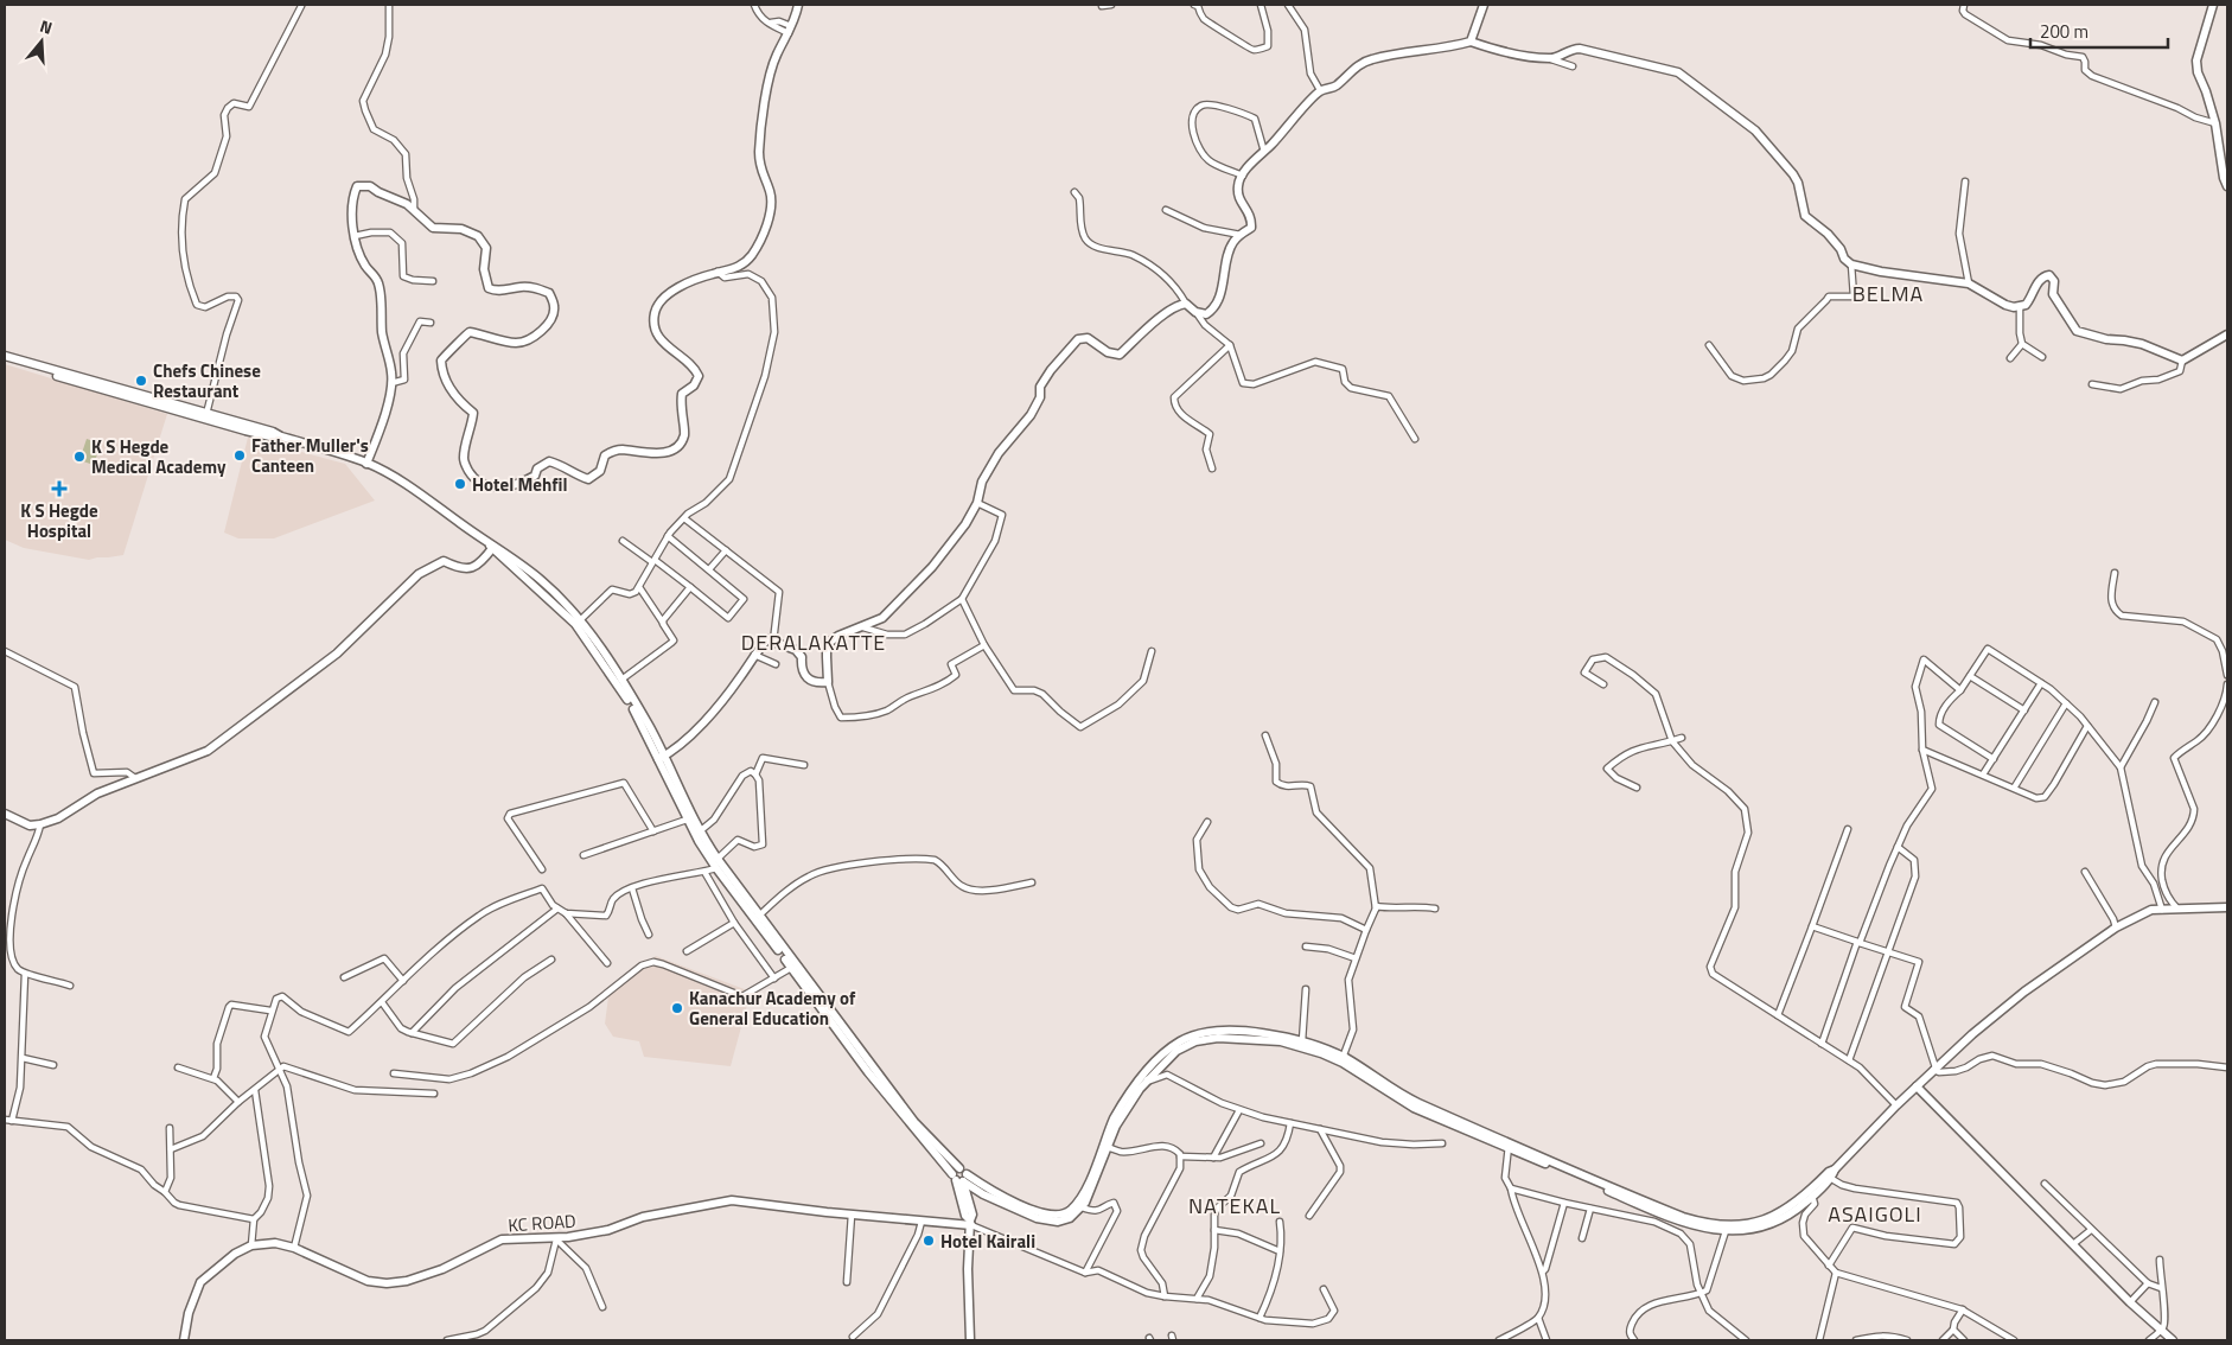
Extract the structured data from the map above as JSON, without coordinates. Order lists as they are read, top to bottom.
{
  "streets": {
    "main road": ["KC ROAD"]
  },
  "districts": [
    "BELMA",
    "DERALAKATTE",
    "NATEKAL",
    "ASAIGOLI"
  ],
  "places": {
    "other": [
      "Chefs Chinese Restaurant",
      "Father Muller's Canteen",
      "K S Hegde Medical Academy",
      "Hotel Mehfil",
      "Kanachur Academy of General Education",
      "Hotel Kairali"
    ],
    "health": ["K S Hegde Hospital"]
  },
  "scale_bar": "200 m",
  "north": "top"
}
